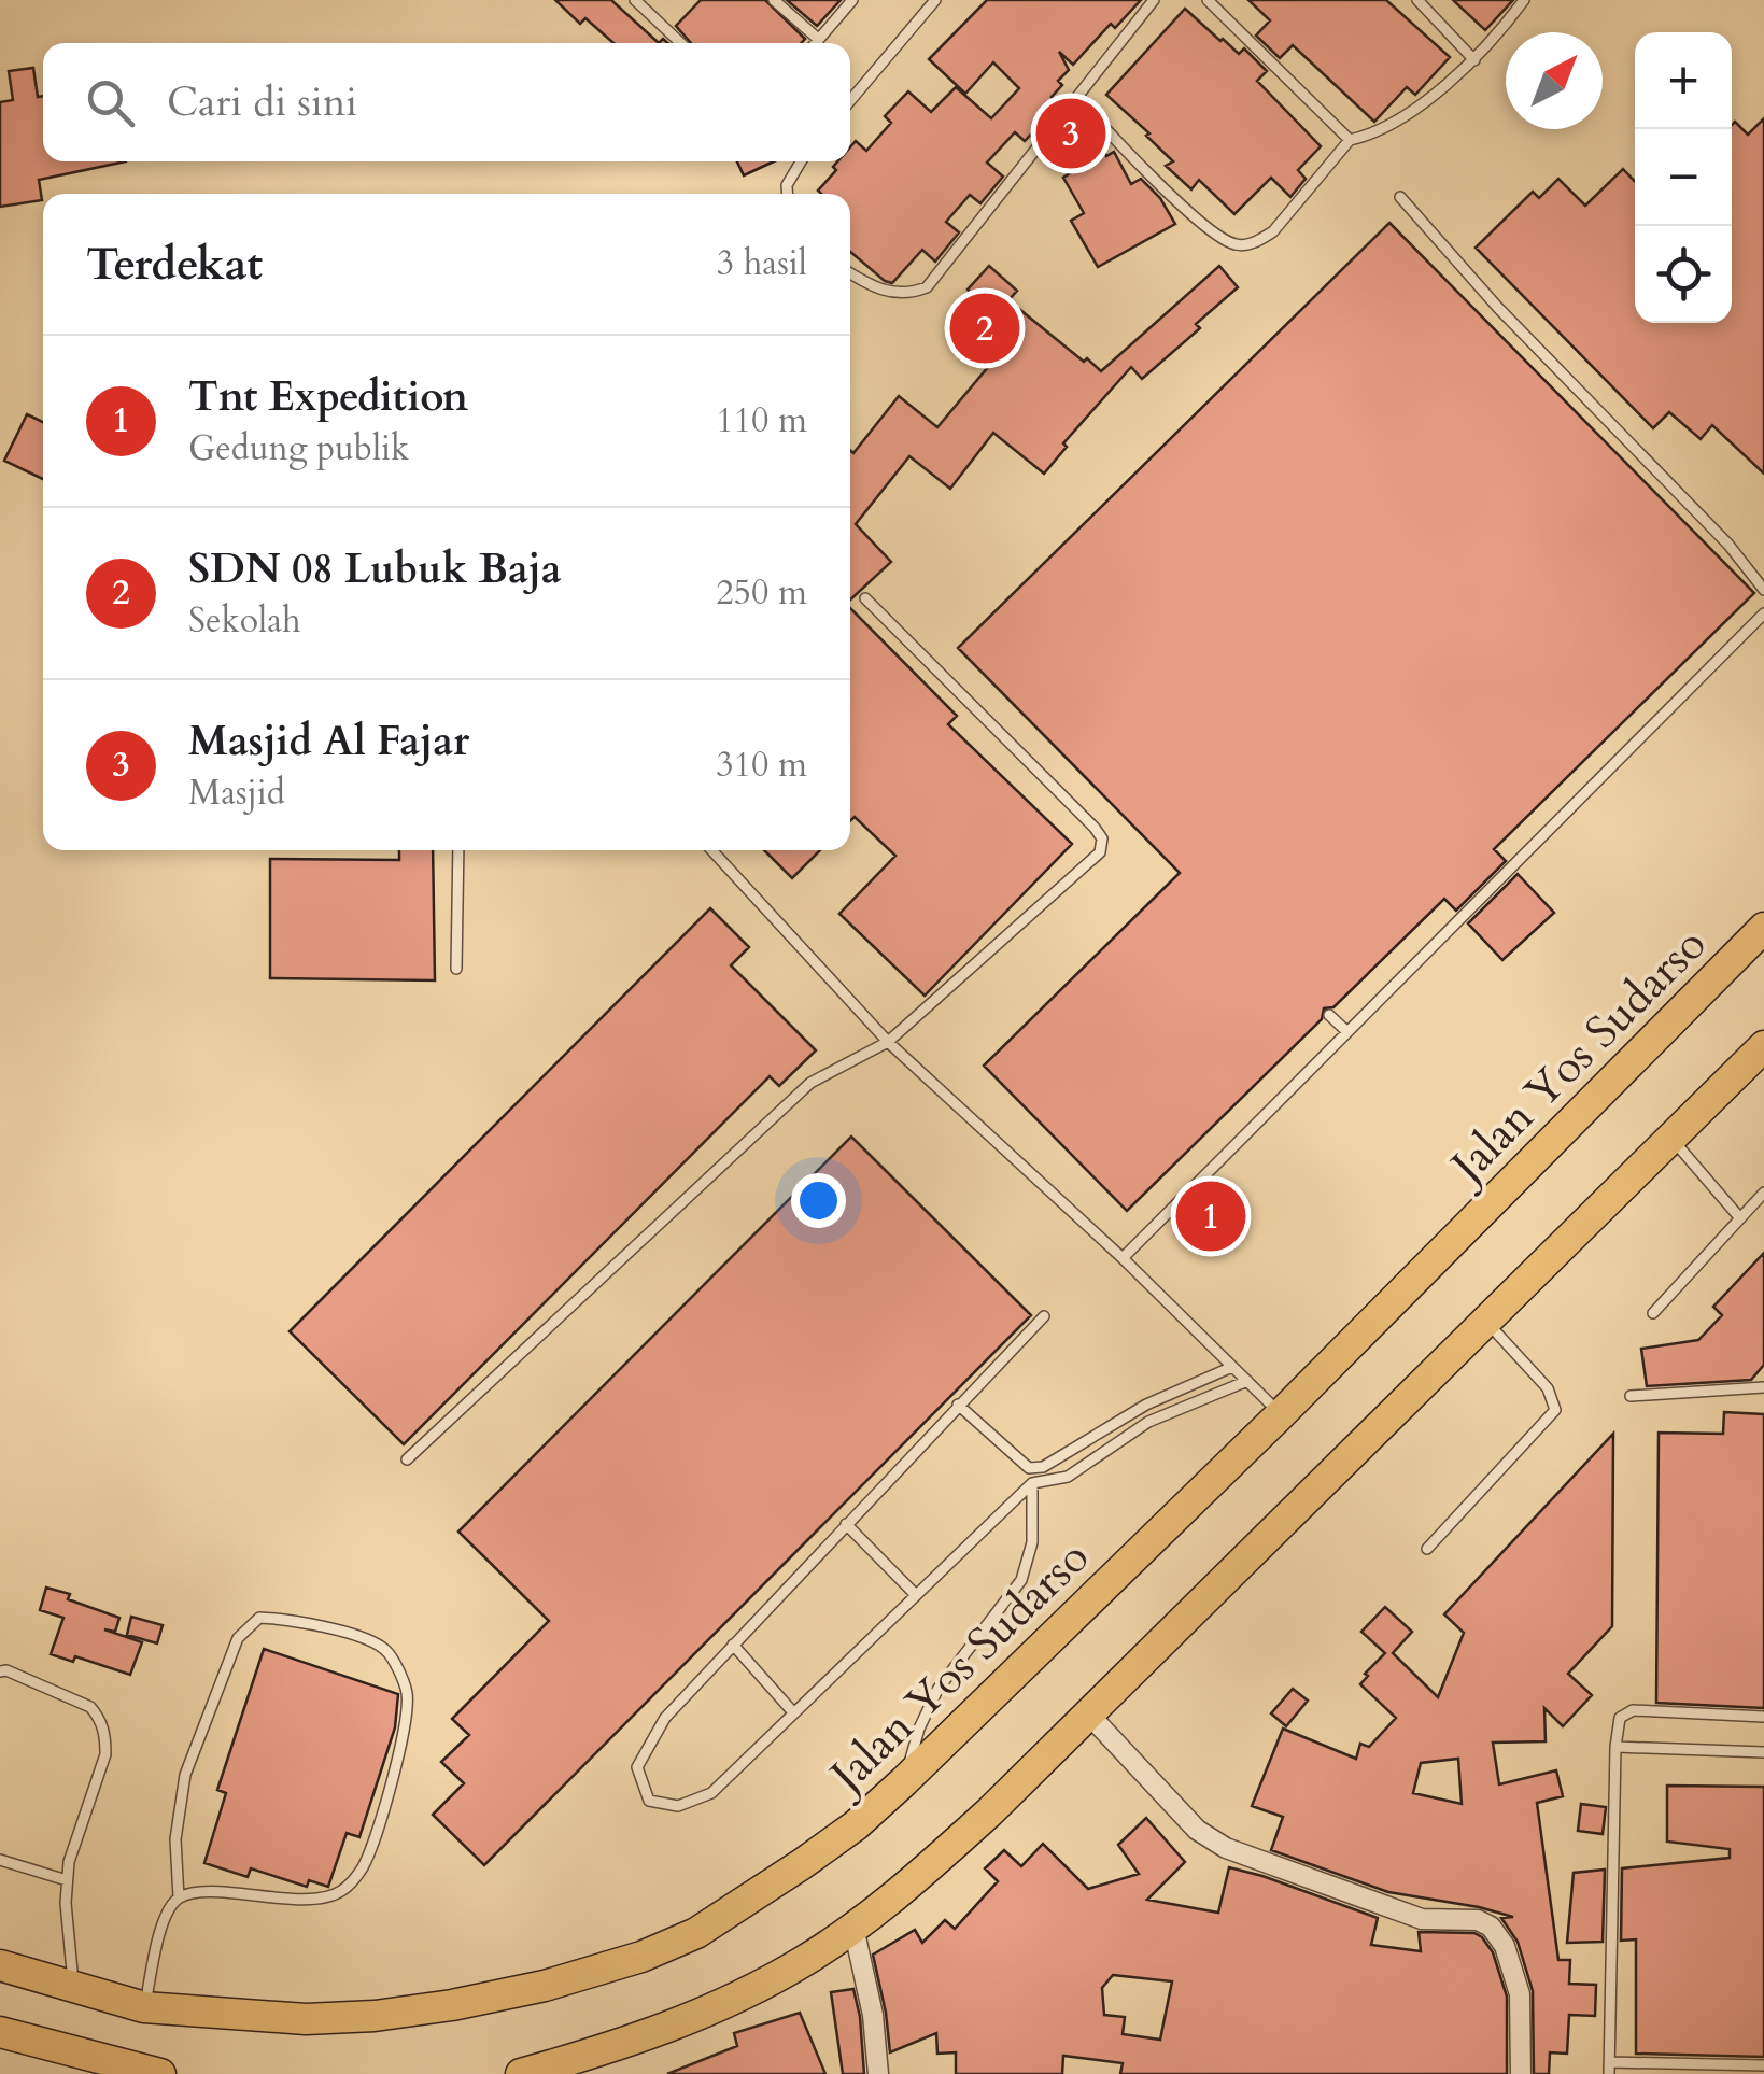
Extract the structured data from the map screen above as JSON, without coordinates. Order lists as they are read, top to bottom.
{
  "streets": {
    "main road": ["Jalan Yos Sudarso"]
  },
  "north": "top right",
  "page": {
    "map_buttons": ["+", "−"],
    "search": "Cari di sini",
    "pins": ["3", "2", "1"],
    "heading": ["Terdekat", "3 hasil"],
    "list": [
      {
        "mark": "1",
        "name": "Tnt Expedition",
        "note": "Gedung publik",
        "value": "110 m"
      },
      {
        "mark": "2",
        "name": "SDN 08 Lubuk Baja",
        "note": "Sekolah",
        "value": "250 m"
      },
      {
        "mark": "3",
        "name": "Masjid Al Fajar",
        "note": "Masjid",
        "value": "310 m"
      }
    ]
  }
}
